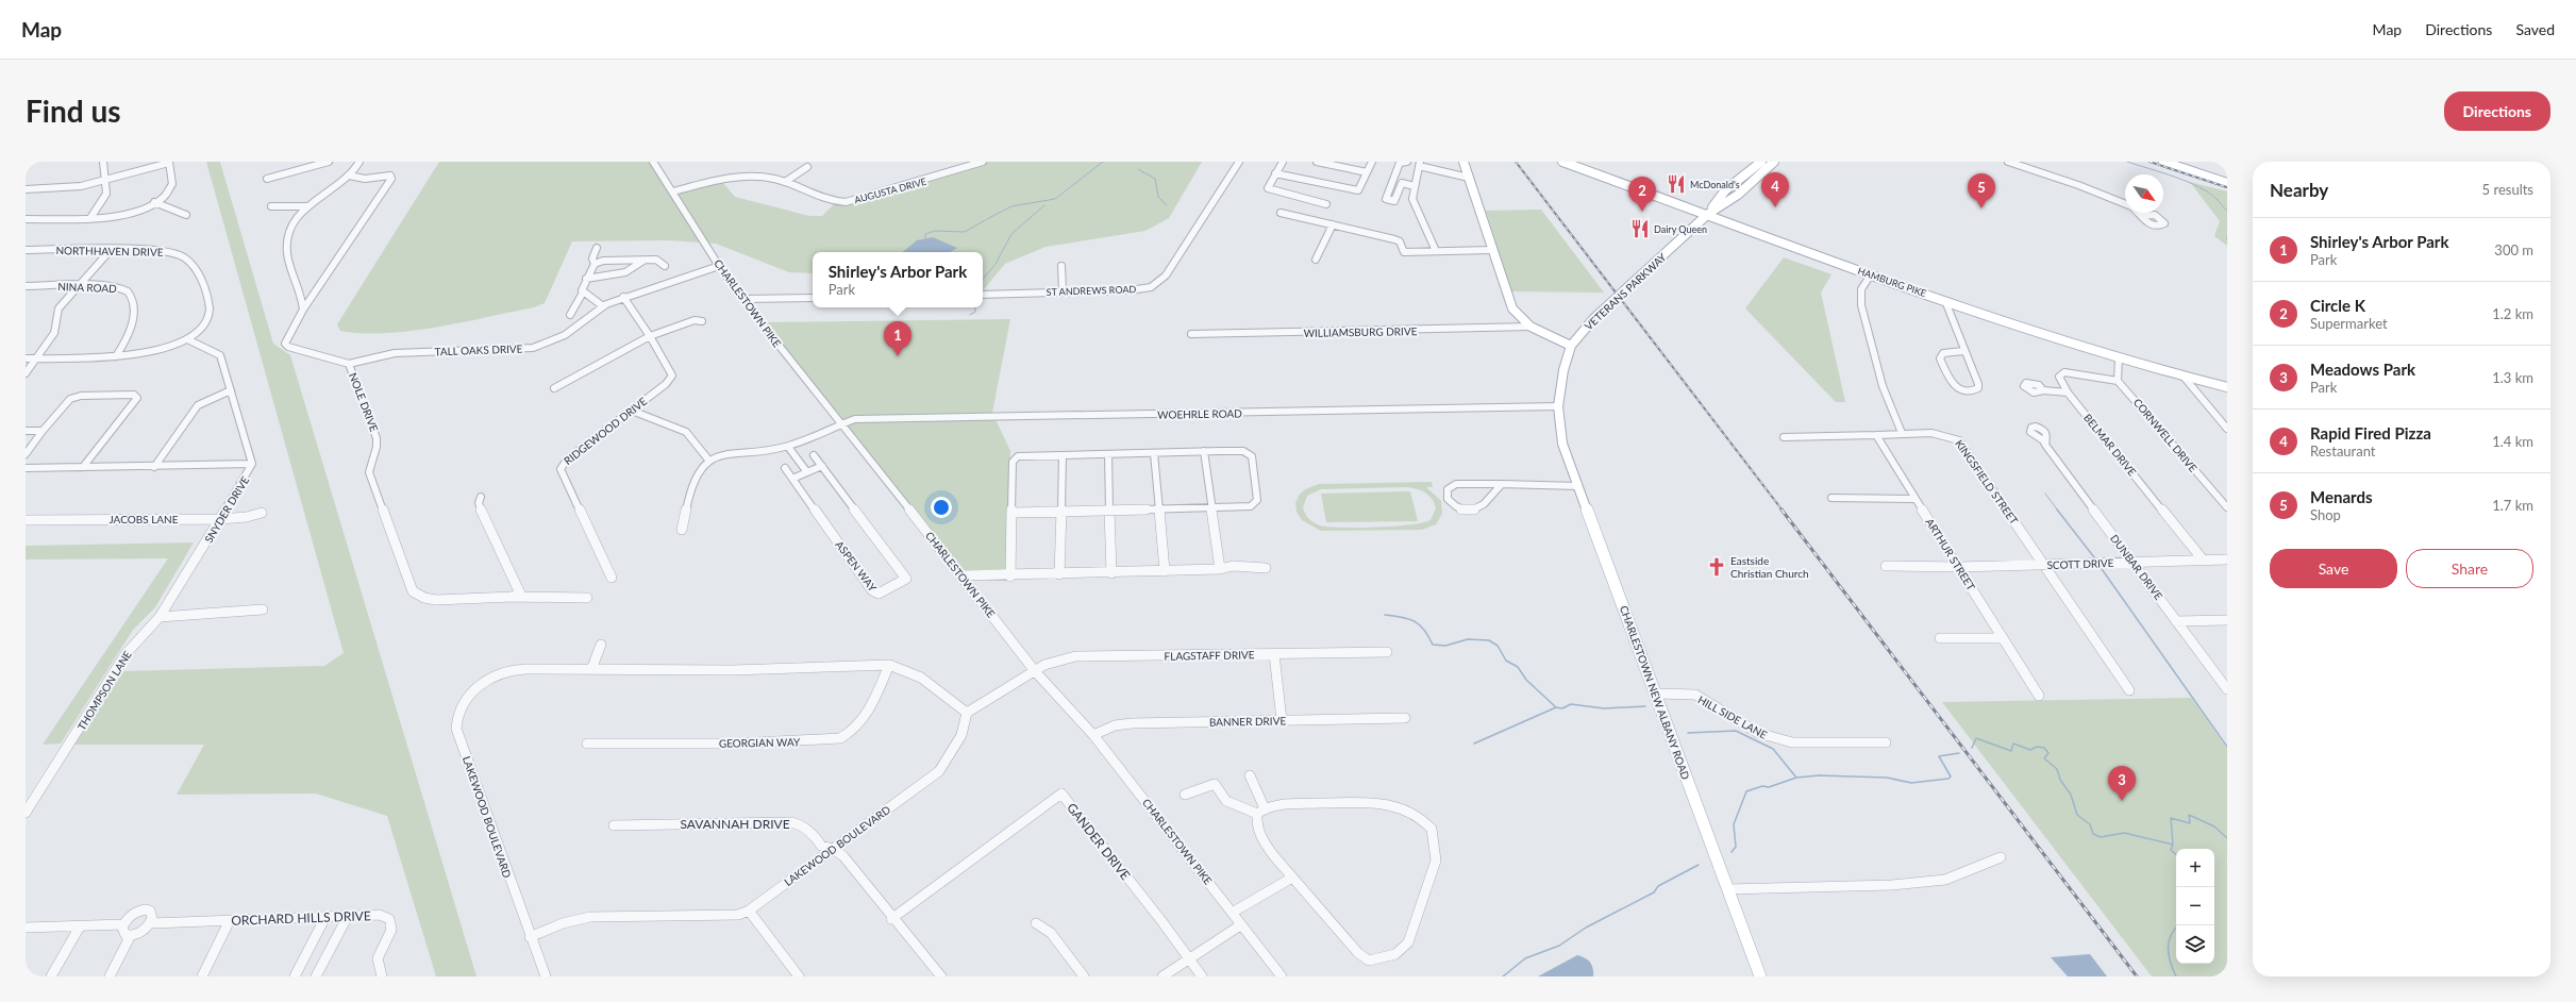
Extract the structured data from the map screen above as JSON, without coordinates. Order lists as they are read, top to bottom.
{
  "streets": {
    "main road": ["HAMBURG PIKE", "VETERANS PARKWAY", "CHARLESTOWN NEW ALBANY ROAD"],
    "street": [
      "AUGUSTA DRIVE",
      "NORTHHAVEN DRIVE",
      "NINA ROAD",
      "ST ANDREWS ROAD",
      "CHARLESTOWN PIKE",
      "WILLIAMSBURG DRIVE",
      "TALL OAKS DRIVE",
      "NOLE DRIVE",
      "WOEHRLE ROAD",
      "RIDGEWOOD DRIVE",
      "CORNWELL DRIVE",
      "BELMAR DRIVE",
      "KINGSFIELD STREET",
      "SNYDER DRIVE",
      "JACOBS LANE",
      "ARTHUR STREET",
      "SCOTT DRIVE",
      "ASPEN WAY",
      "DUNBAR DRIVE",
      "FLAGSTAFF DRIVE",
      "THOMPSON LANE",
      "HILL SIDE LANE",
      "BANNER DRIVE",
      "GEORGIAN WAY",
      "LAKEWOOD BOULEVARD",
      "SAVANNAH DRIVE",
      "GANDER DRIVE",
      "ORCHARD HILLS DRIVE"
    ]
  },
  "crossings": [
    ["AUGUSTA DRIVE", "CHARLESTOWN PIKE"],
    ["NORTHHAVEN DRIVE", "NINA ROAD"],
    ["NORTHHAVEN DRIVE", "SNYDER DRIVE"],
    ["HAMBURG PIKE", "VETERANS PARKWAY"],
    ["VETERANS PARKWAY", "WOEHRLE ROAD"],
    ["VETERANS PARKWAY", "CHARLESTOWN NEW ALBANY ROAD"],
    ["CHARLESTOWN PIKE", "TALL OAKS DRIVE"],
    ["CHARLESTOWN PIKE", "WOEHRLE ROAD"],
    ["CHARLESTOWN PIKE", "FLAGSTAFF DRIVE"],
    ["CHARLESTOWN PIKE", "BANNER DRIVE"],
    ["TALL OAKS DRIVE", "NOLE DRIVE"],
    ["TALL OAKS DRIVE", "RIDGEWOOD DRIVE"],
    ["WOEHRLE ROAD", "CHARLESTOWN NEW ALBANY ROAD"],
    ["CORNWELL DRIVE", "BELMAR DRIVE"],
    ["BELMAR DRIVE", "SCOTT DRIVE"],
    ["KINGSFIELD STREET", "SCOTT DRIVE"],
    ["SNYDER DRIVE", "JACOBS LANE"],
    ["SNYDER DRIVE", "THOMPSON LANE"],
    ["ARTHUR STREET", "SCOTT DRIVE"],
    ["SCOTT DRIVE", "DUNBAR DRIVE"],
    ["CHARLESTOWN NEW ALBANY ROAD", "HILL SIDE LANE"],
    ["GEORGIAN WAY", "LAKEWOOD BOULEVARD"],
    ["LAKEWOOD BOULEVARD", "SAVANNAH DRIVE"],
    ["SAVANNAH DRIVE", "GANDER DRIVE"]
  ],
  "places": {
    "restaurant": ["McDonald's", "Dairy Queen"],
    "church": ["Eastside Christian Church"]
  },
  "north": "bottom right",
  "page": {
    "header": "Map",
    "nav": ["Map", "Directions", "Saved"],
    "buttons": [
      "Directions",
      ["Save", "Share"]
    ],
    "title": "Find us",
    "heading": ["Nearby", "5 results"],
    "pins": [
      "4",
      "5",
      "2",
      "1",
      "3"
    ],
    "list": [
      {
        "mark": "1",
        "name": "Shirley's Arbor Park",
        "note": "Park",
        "value": "300 m"
      },
      {
        "mark": "2",
        "name": "Circle K",
        "note": "Supermarket",
        "value": "1.2 km"
      },
      {
        "mark": "3",
        "name": "Meadows Park",
        "note": "Park",
        "value": "1.3 km"
      },
      {
        "mark": "4",
        "name": "Rapid Fired Pizza",
        "note": "Restaurant",
        "value": "1.4 km"
      },
      {
        "mark": "5",
        "name": "Menards",
        "note": "Shop",
        "value": "1.7 km"
      }
    ],
    "popup": ["Shirley's Arbor Park", "Park"],
    "map_buttons": ["+", "−"]
  }
}
